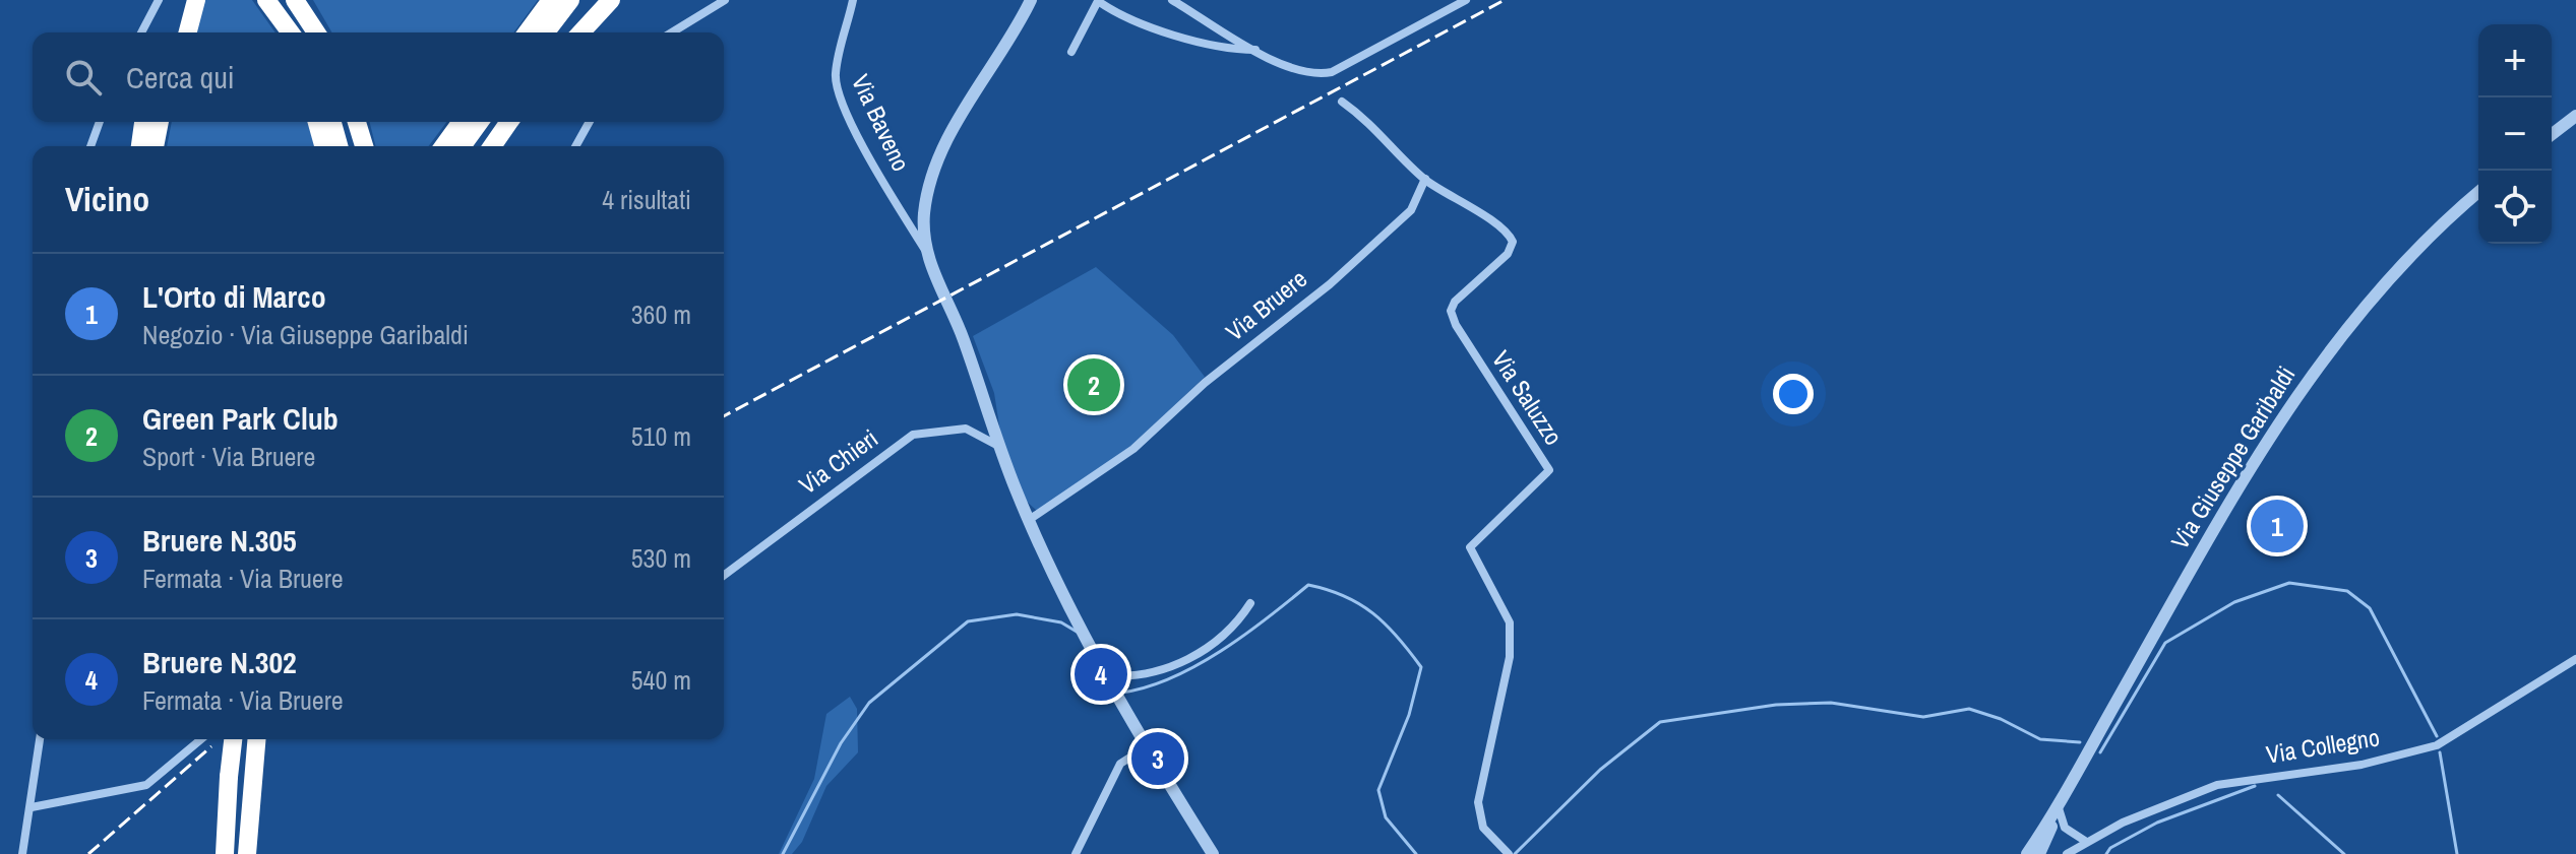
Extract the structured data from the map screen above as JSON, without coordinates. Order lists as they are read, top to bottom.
{
  "streets": {
    "street": [
      "Via Baveno",
      "Via Bruere",
      "Via Saluzzo",
      "Via Giuseppe Garibaldi",
      "Via Chieri",
      "Via Collegno"
    ]
  },
  "crossings": [
    ["Via Bruere", "Via Saluzzo"]
  ],
  "page": {
    "map_buttons": ["+", "−"],
    "search": "Cerca qui",
    "heading": ["Vicino", "4 risultati"],
    "list": [
      {
        "mark": "1",
        "name": "L'Orto di Marco",
        "note": "Negozio · Via Giuseppe Garibaldi",
        "value": "360 m"
      },
      {
        "mark": "2",
        "name": "Green Park Club",
        "note": "Sport · Via Bruere",
        "value": "510 m"
      },
      {
        "mark": "3",
        "name": "Bruere N.305",
        "note": "Fermata · Via Bruere",
        "value": "530 m"
      },
      {
        "mark": "4",
        "name": "Bruere N.302",
        "note": "Fermata · Via Bruere",
        "value": "540 m"
      }
    ],
    "pins": [
      "2",
      "1",
      "4",
      "3"
    ]
  }
}
